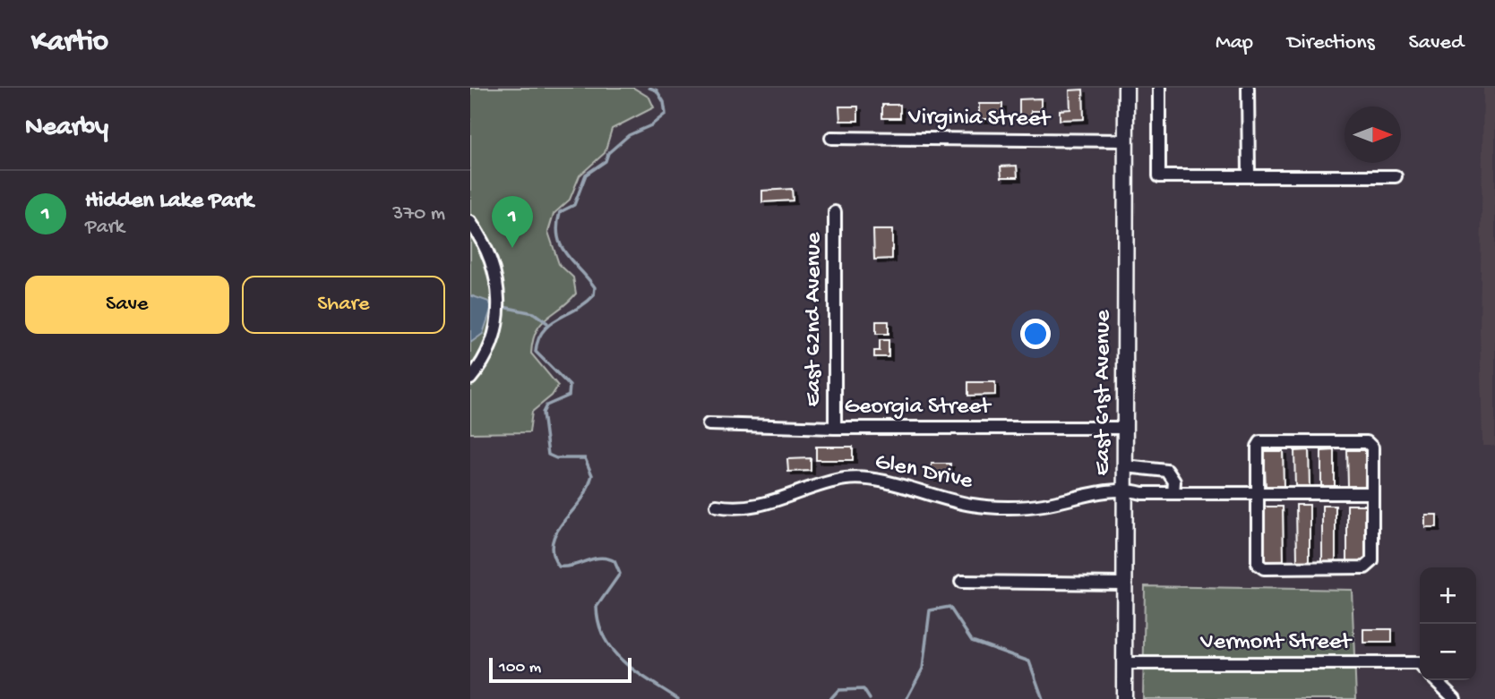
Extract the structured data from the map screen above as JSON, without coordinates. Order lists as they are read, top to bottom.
{
  "streets": {
    "main road": ["East 61st Avenue"],
    "street": [
      "Virginia Street",
      "East 62nd Avenue",
      "Georgia Street",
      "Glen Drive",
      "Vermont Street"
    ]
  },
  "crossings": [
    ["Virginia Street", "East 61st Avenue"],
    ["East 62nd Avenue", "Georgia Street"],
    ["East 61st Avenue", "Georgia Street"],
    ["East 61st Avenue", "Glen Drive"],
    ["East 61st Avenue", "Vermont Street"]
  ],
  "scale_bar": "100 m",
  "north": "right",
  "page": {
    "header": "Kartio",
    "nav": ["Map", "Directions", "Saved"],
    "heading": "Nearby",
    "list": [
      {
        "mark": "1",
        "name": "Hidden Lake Park",
        "note": "Park",
        "value": "370 m"
      }
    ],
    "pins": "1",
    "buttons": ["Save", "Share"],
    "map_buttons": ["+", "−"],
    "scale": "100 m"
  }
}
